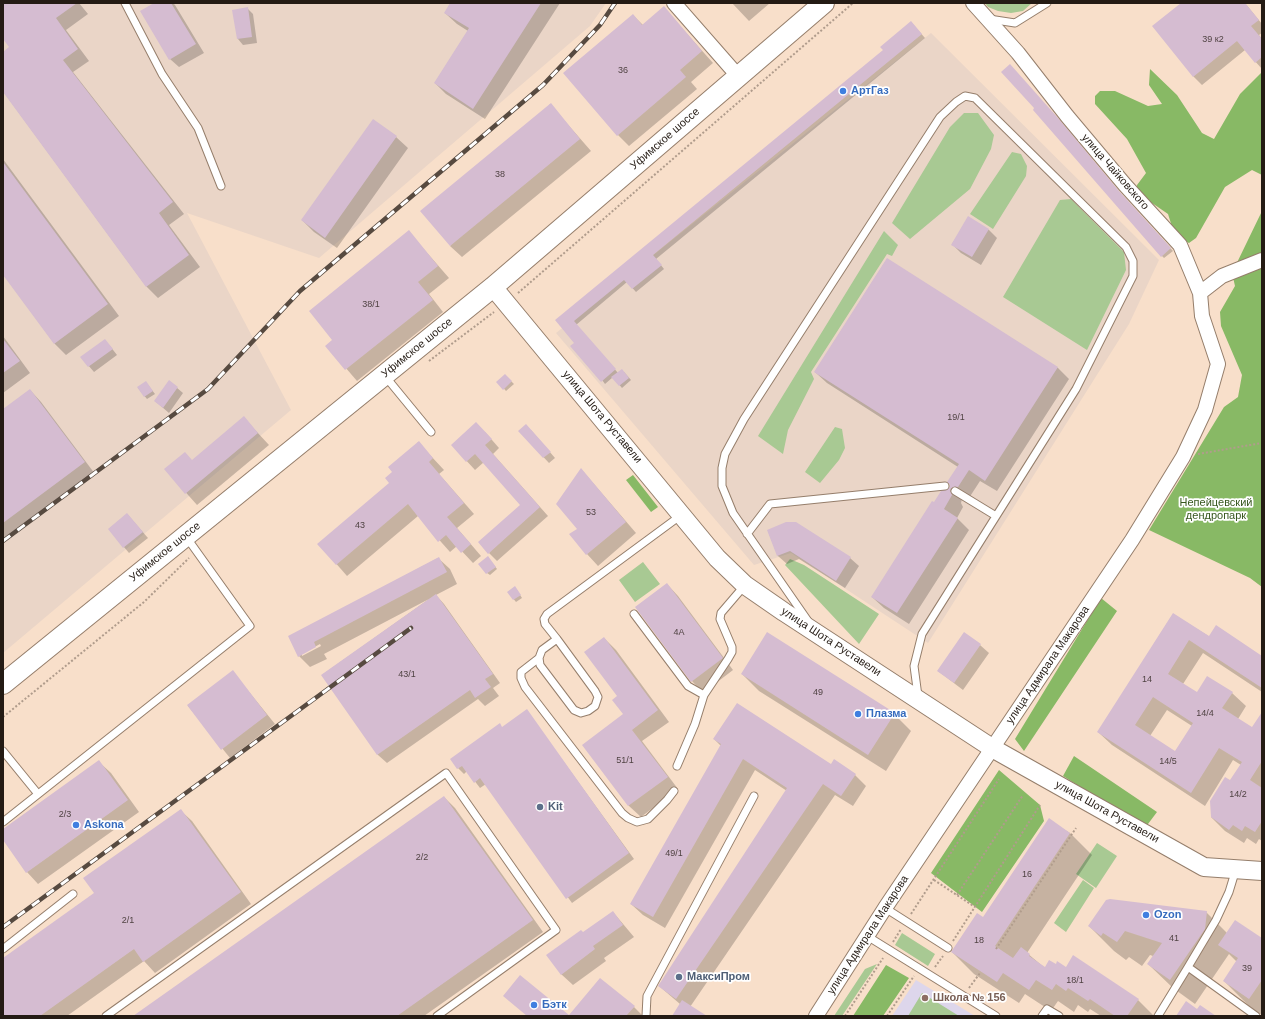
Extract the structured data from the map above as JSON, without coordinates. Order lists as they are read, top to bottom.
{
  "streets": {
    "main road": ["Уфимское шоссе"],
    "street": ["улица Чайковского", "улица Шота Руставели", "улица Адмирала Макарова"]
  },
  "crossings": [
    ["Уфимское шоссе", "улица Шота Руставели"],
    ["улица Чайковского", "улица Адмирала Макарова"],
    ["улица Шота Руставели", "улица Адмирала Макарова"]
  ],
  "parks": ["Непейцевский дендропарк"],
  "places": [
    "АртГаз",
    "Плазма",
    "Kit",
    "Askona",
    "Ozon",
    "МаксиПром",
    "Школа № 156",
    "Бэтк"
  ],
  "house_numbers": [
    "39 к2",
    "36",
    "38",
    "38/1",
    "19/1",
    "53",
    "43",
    "4А",
    "43/1",
    "14",
    "49",
    "14/4",
    "51/1",
    "14/5",
    "14/2",
    "2/3",
    "49/1",
    "2/2",
    "16",
    "2/1",
    "41",
    "18",
    "39",
    "18/1"
  ]
}
